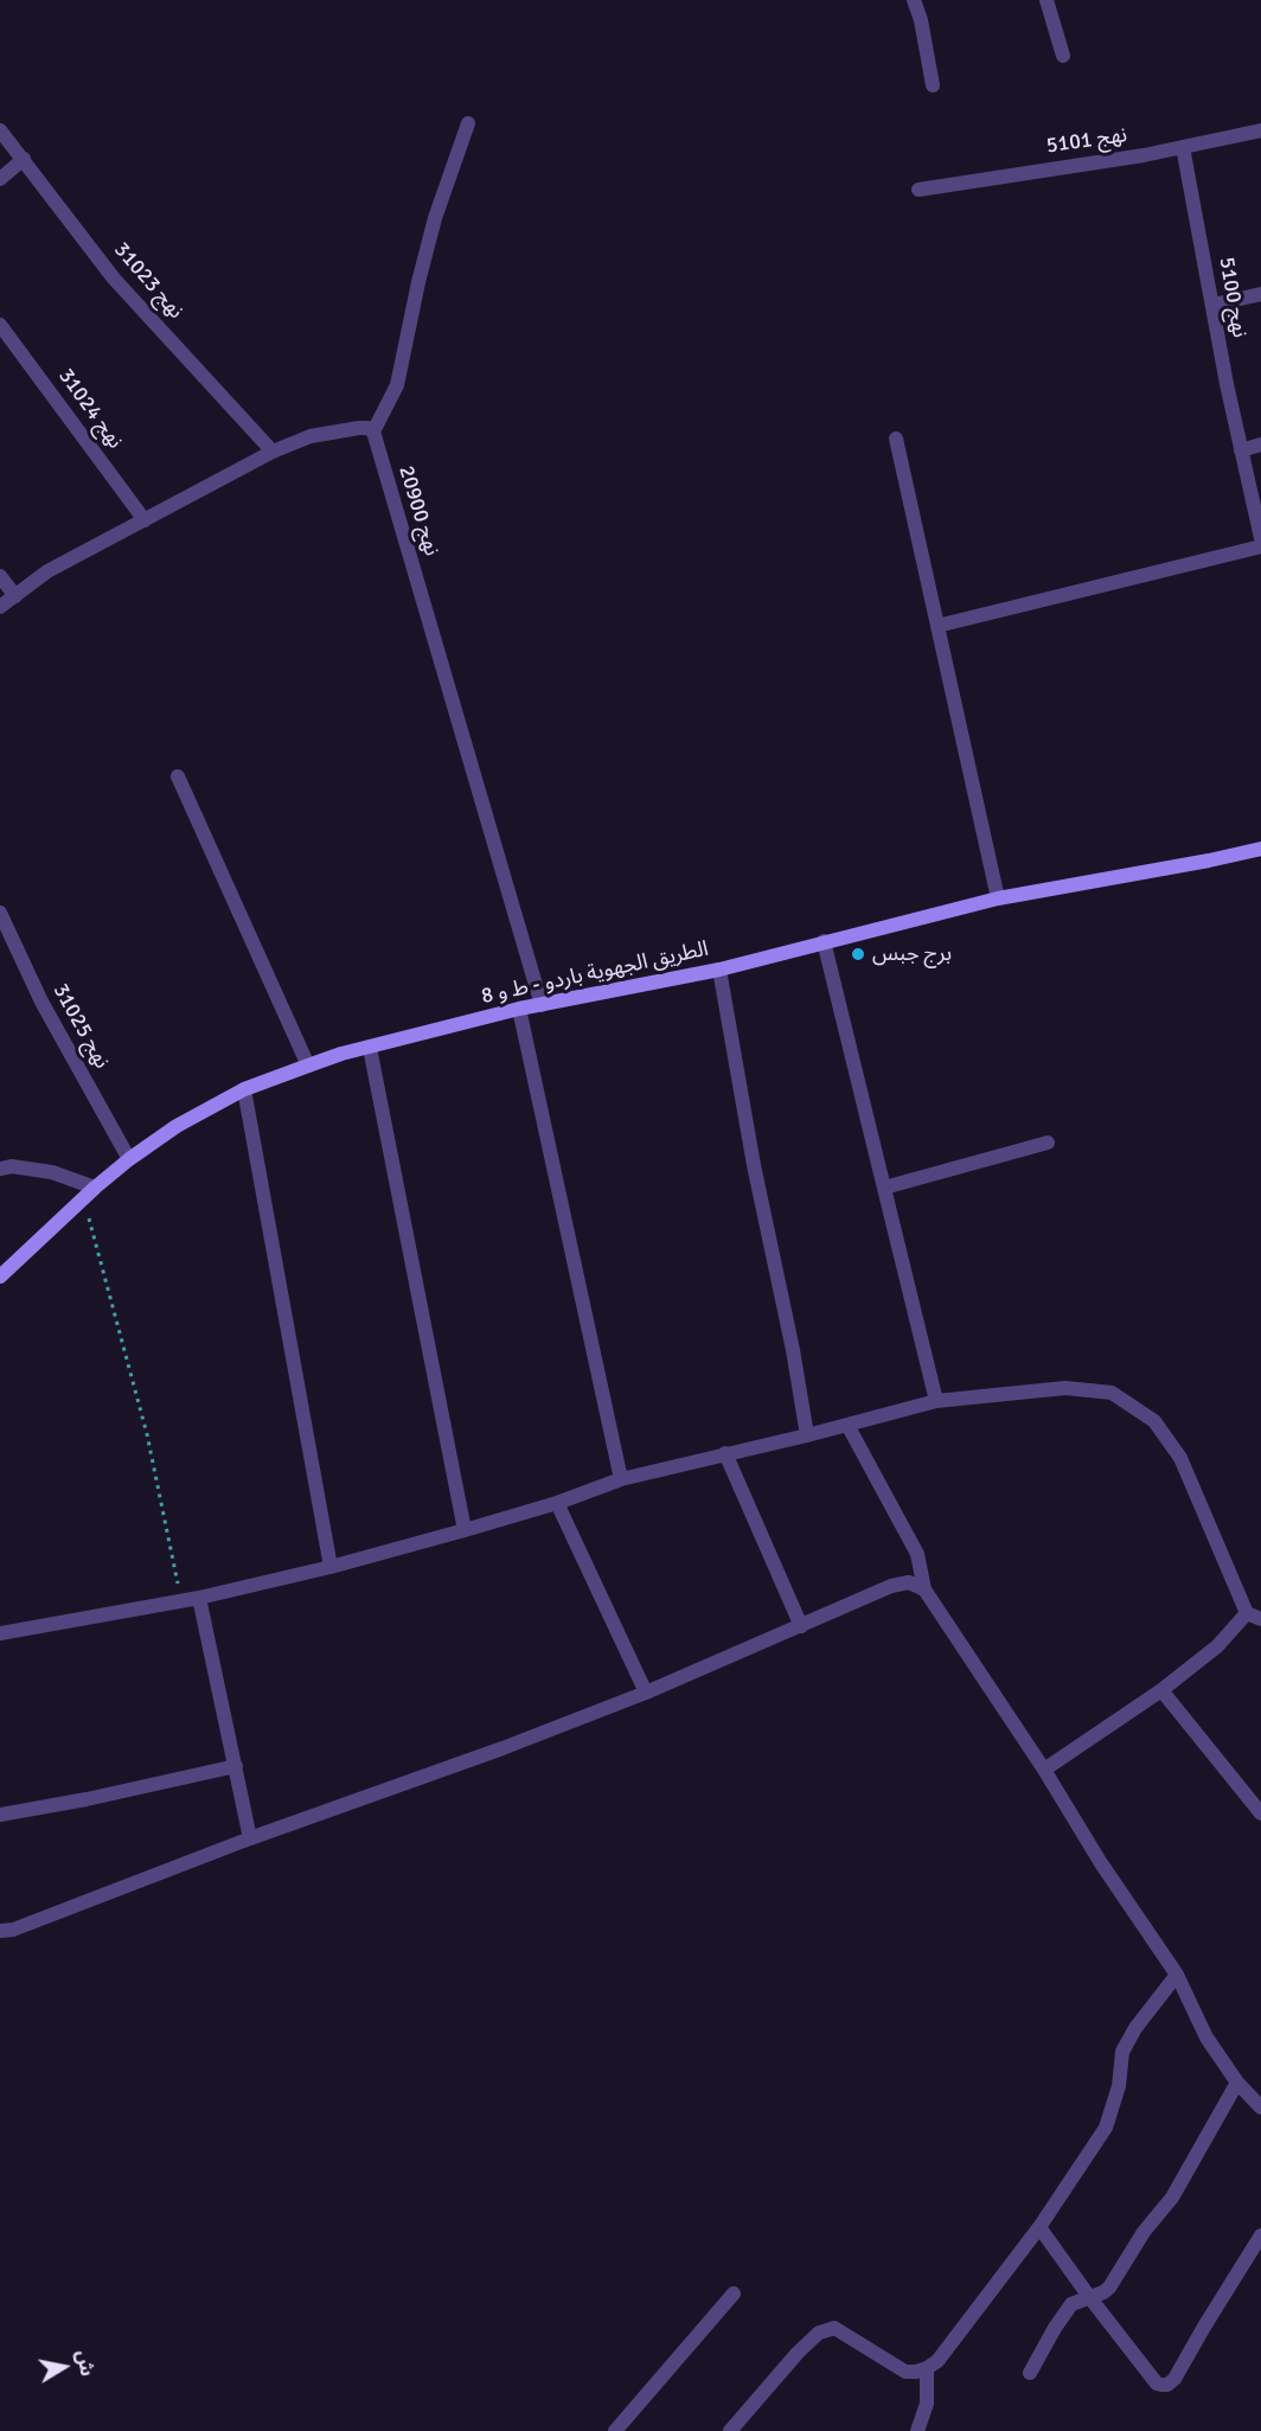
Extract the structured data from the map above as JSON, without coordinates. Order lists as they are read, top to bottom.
{
  "streets": {
    "main road": ["الطريق الجهوية باردو - ط و 8"],
    "street": [
      "نهج 5101",
      "نهج 31023",
      "نهج 5100",
      "نهج 31024",
      "نهج 20900",
      "نهج 31025"
    ]
  },
  "crossings": [
    ["نهج 5101", "نهج 5100"],
    ["نهج 20900", "الطريق الجهوية باردو - ط و 8"],
    ["الطريق الجهوية باردو - ط و 8", "نهج 31025"]
  ],
  "places": ["برج جبس"],
  "north": "right"
}
